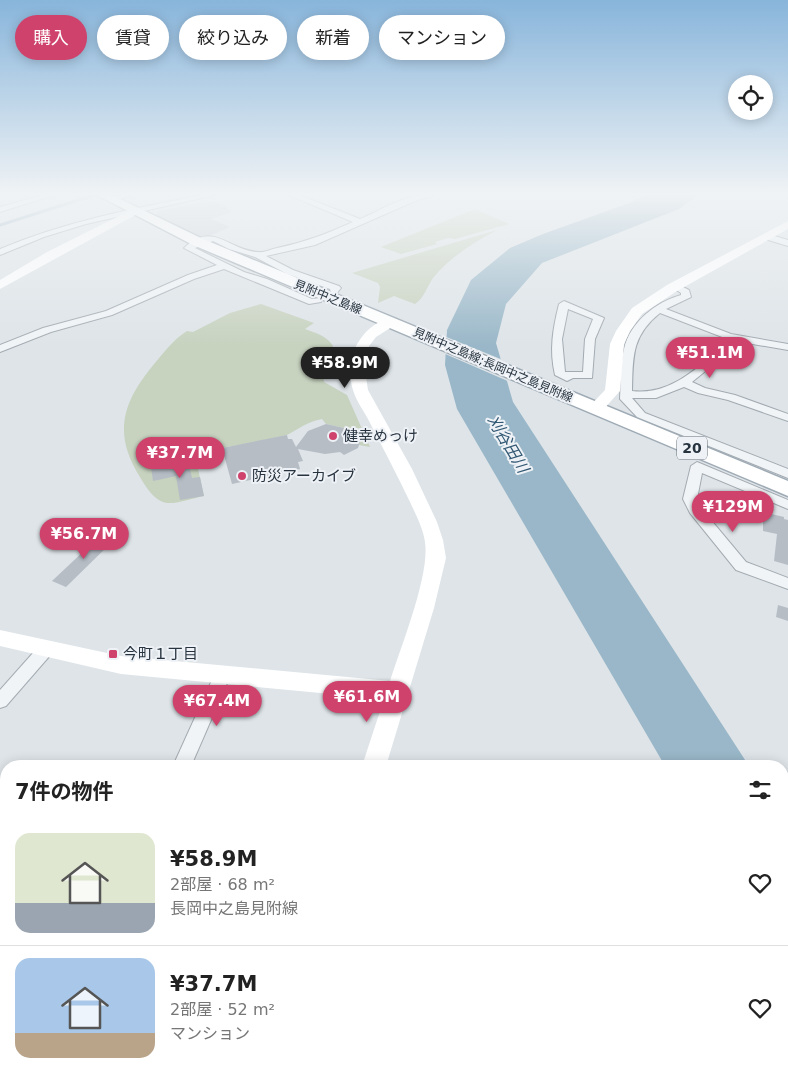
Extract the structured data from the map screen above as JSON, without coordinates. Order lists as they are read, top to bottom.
{
  "streets": {
    "main road": ["見附中之島線", "見附中之島線;長岡中之島見附線", "20"]
  },
  "crossings": [
    ["見附中之島線", "見附中之島線;長岡中之島見附線"],
    ["見附中之島線;長岡中之島見附線", "20"]
  ],
  "water": ["刈谷田川"],
  "places": {
    "other": ["健幸めっけ", "防災アーカイブ"],
    "transit": ["今町１丁目"]
  },
  "page": {
    "chip": [
      "購入",
      "賃貸",
      "絞り込み",
      "新着",
      "マンション"
    ],
    "price": [
      "¥51.1M",
      "¥58.9M",
      "¥37.7M",
      "¥129M",
      "¥56.7M",
      "¥61.6M",
      "¥67.4M"
    ],
    "heading": "7件の物件",
    "list": [
      {
        "name": "¥58.9M",
        "note": "2部屋 · 68 m² · 長岡中之島見附線"
      },
      {
        "name": "¥37.7M",
        "note": "2部屋 · 52 m² · マンション"
      }
    ]
  }
}
